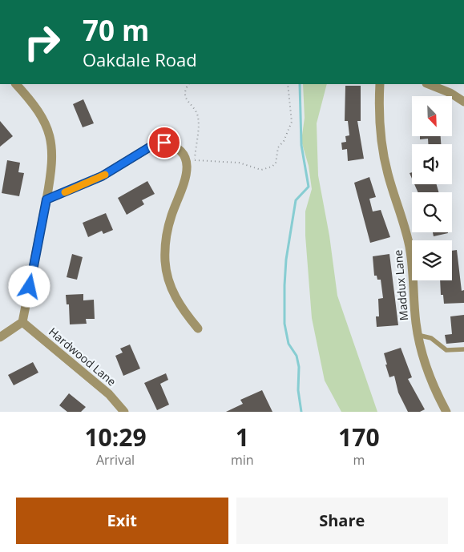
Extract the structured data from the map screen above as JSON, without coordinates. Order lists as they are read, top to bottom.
{
  "streets": {
    "street": ["Maddux Lane", "Hardwood Lane"]
  },
  "north": "bottom right",
  "page": {
    "turn": ["70 m", "Oakdale Road"],
    "eta": [
      "10:29",
      "Arrival",
      "1",
      "min",
      "170",
      "m"
    ],
    "buttons": ["Exit", "Share"]
  }
}
